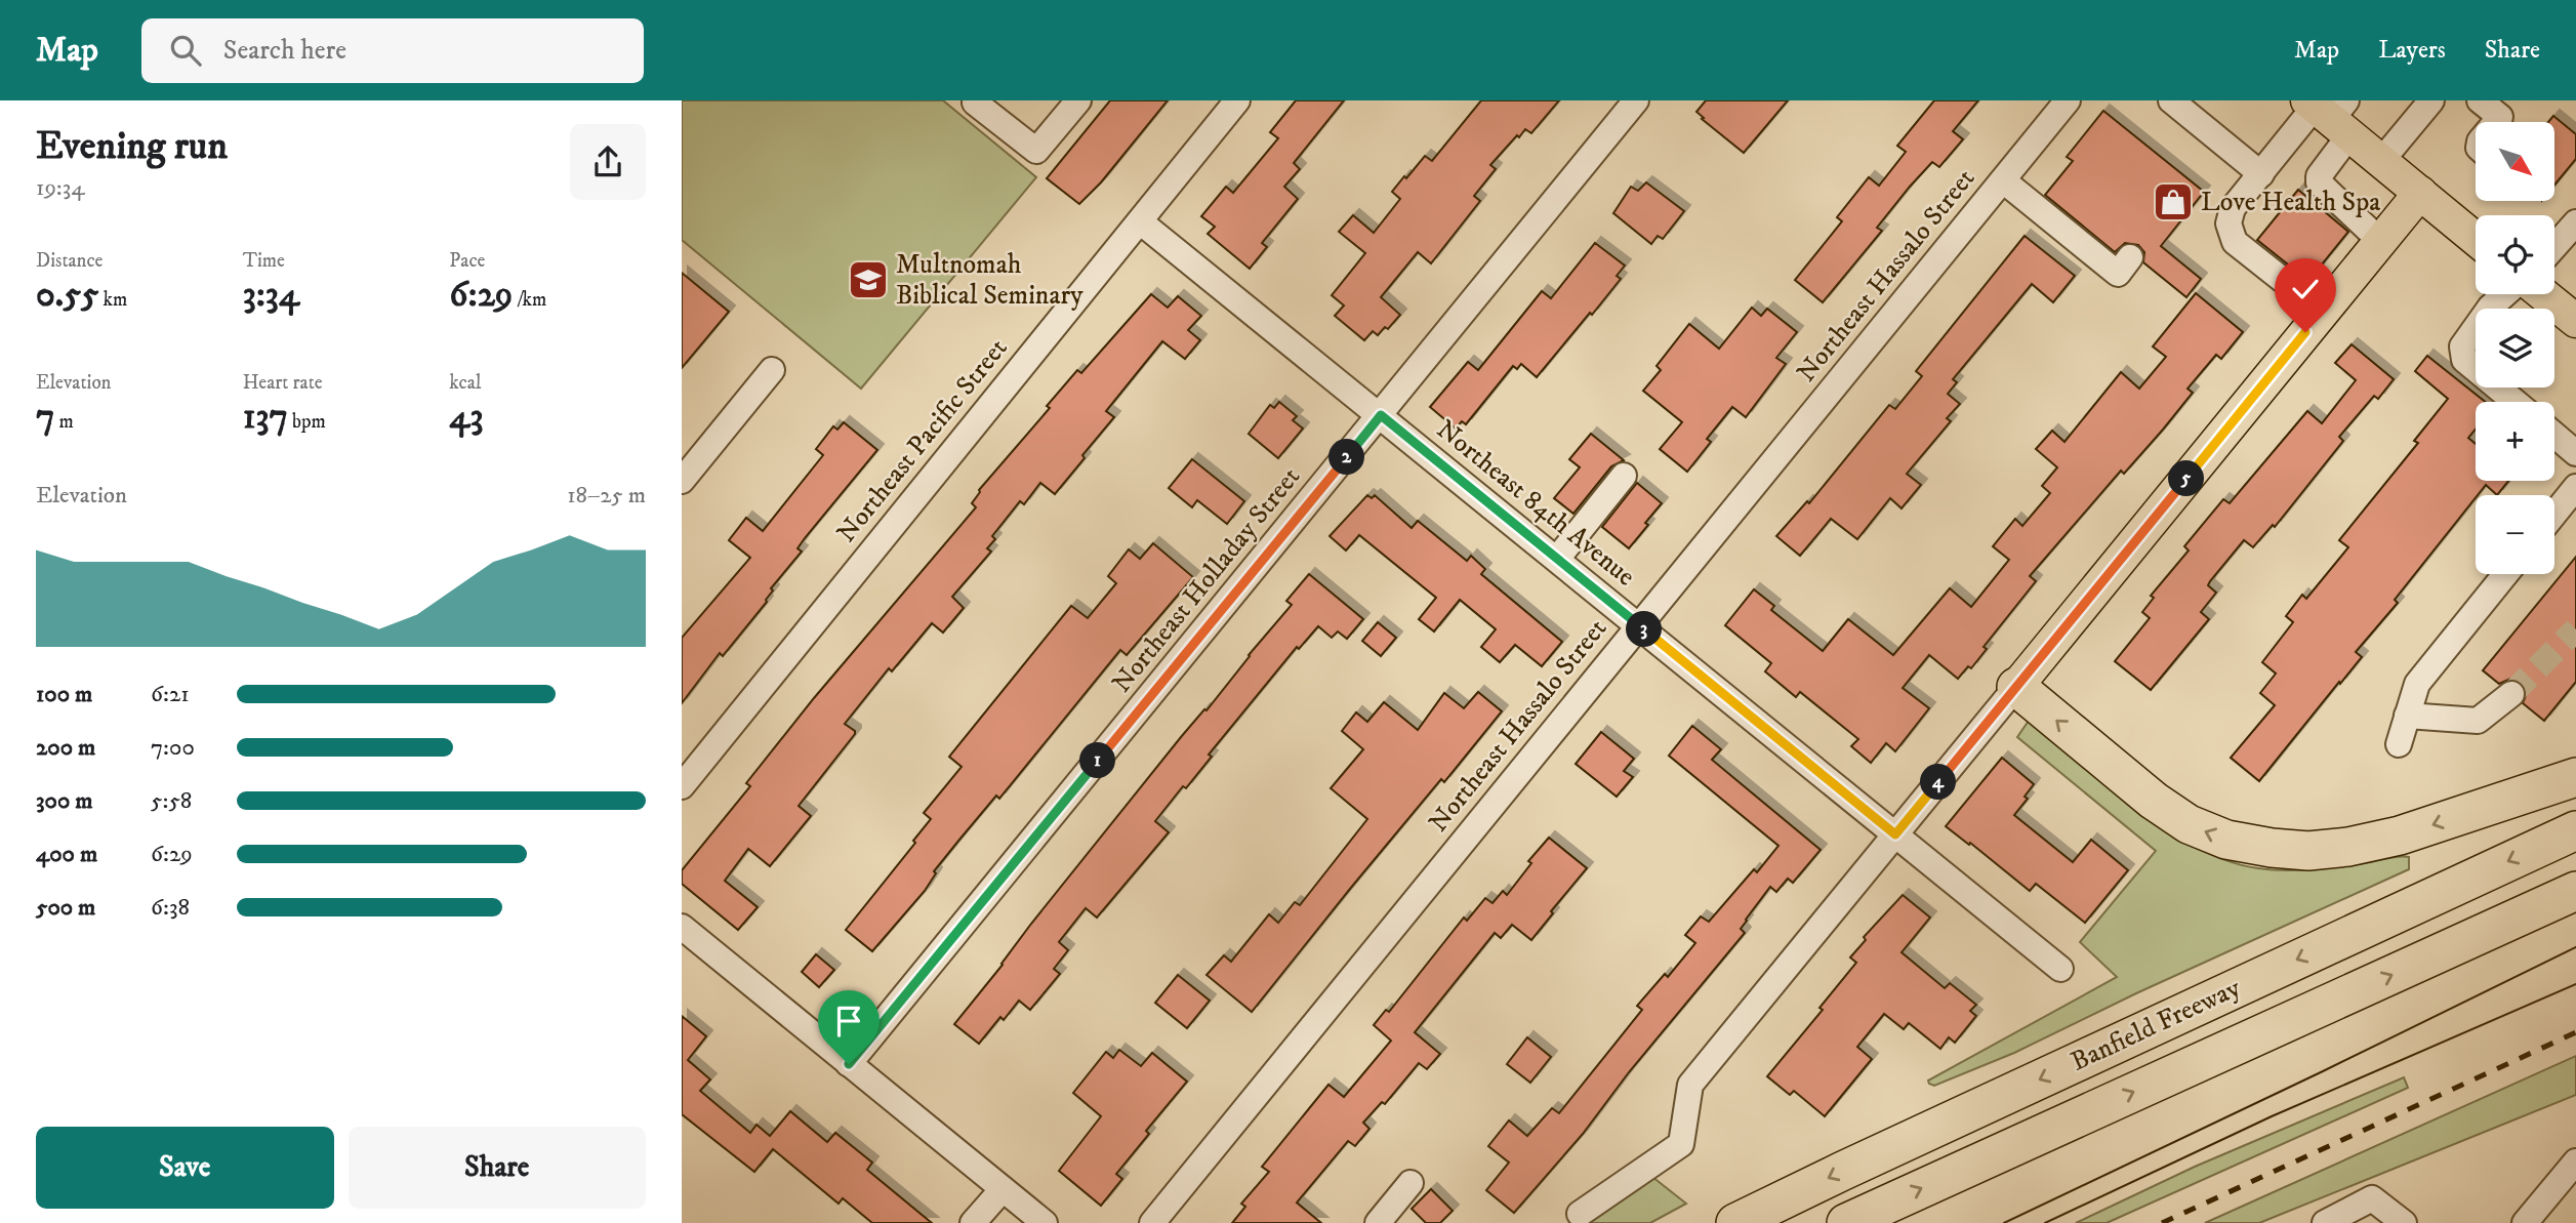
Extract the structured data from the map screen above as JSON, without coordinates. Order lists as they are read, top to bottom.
{
  "streets": {
    "highway": ["Banfield Freeway"],
    "street": [
      "Northeast Hassalo Street",
      "Northeast Pacific Street",
      "Northeast 84th Avenue",
      "Northeast Holladay Street"
    ]
  },
  "crossings": [
    ["Northeast Hassalo Street", "Northeast 84th Avenue"],
    ["Northeast Pacific Street", "Northeast 84th Avenue"],
    ["Northeast 84th Avenue", "Northeast Holladay Street"]
  ],
  "places": {
    "shop": ["Love Health Spa"],
    "school or university": ["Multnomah Biblical Seminary"]
  },
  "north": "bottom right",
  "page": {
    "header": "Map",
    "search": "Search here",
    "nav": ["Map", "Layers", "Share"],
    "heading": ["Evening run", "19:34"],
    "map_buttons": ["+", "−"],
    "stats": [
      ["Distance", "0.55 km"],
      ["Time", "3:34"],
      ["Pace", "6:29 /km"],
      ["Elevation", "7 m"],
      ["Heart rate", "137 bpm"],
      ["kcal", "43"]
    ],
    "pins": [
      "2",
      "5",
      "3",
      "1",
      "4"
    ],
    "chart": ["Elevation", "18–25 m"],
    "list": [
      {
        "name": "100 m",
        "note": "6:21"
      },
      {
        "name": "200 m",
        "note": "7:00"
      },
      {
        "name": "300 m",
        "note": "5:58"
      },
      {
        "name": "400 m",
        "note": "6:29"
      },
      {
        "name": "500 m",
        "note": "6:38"
      }
    ],
    "buttons": ["Save", "Share"]
  }
}
